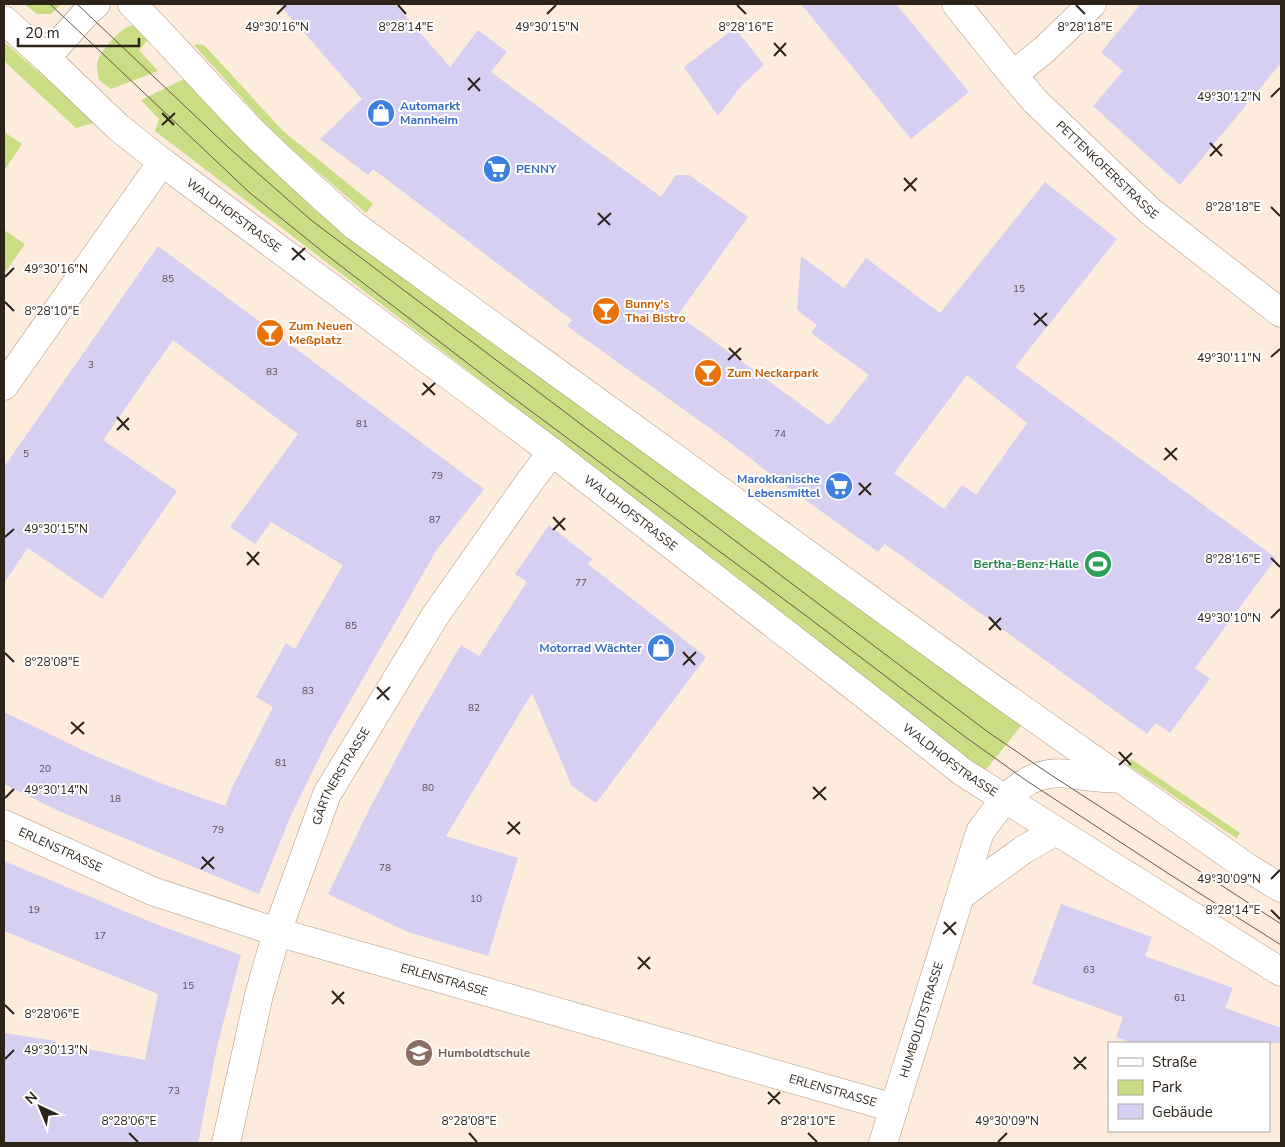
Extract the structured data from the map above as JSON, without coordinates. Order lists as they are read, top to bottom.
{
  "streets": {
    "street": [
      "PETTENKOFERSTRASSE",
      "WALDHOFSTRASSE",
      "GÄRTNERSTRASSE",
      "ERLENSTRASSE",
      "HUMBOLDTSTRASSE"
    ]
  },
  "crossings": [
    ["WALDHOFSTRASSE", "GÄRTNERSTRASSE"],
    ["WALDHOFSTRASSE", "HUMBOLDTSTRASSE"],
    ["GÄRTNERSTRASSE", "ERLENSTRASSE"],
    ["ERLENSTRASSE", "HUMBOLDTSTRASSE"]
  ],
  "places": {
    "shop": ["Automarkt Mannheim", "Motorrad Wächter"],
    "supermarket": ["PENNY", "Marokkanische Lebensmittel"],
    "bar": ["Bunny's Thai Bistro", "Zum Neuen Meßplatz", "Zum Neckarpark"],
    "sports": ["Bertha-Benz-Halle"],
    "school or university": ["Humboldtschule"]
  },
  "house_numbers": [
    "85",
    "15",
    "3",
    "83",
    "81",
    "74",
    "5",
    "79",
    "87",
    "77",
    "85",
    "83",
    "82",
    "81",
    "20",
    "80",
    "18",
    "79",
    "78",
    "10",
    "19",
    "17",
    "63",
    "15",
    "61",
    "73"
  ],
  "legend": ["Straße", "Park", "Gebäude"],
  "scale_bar": "20 m",
  "north": "top left",
  "coordinates": [
    "49°30'16\"N",
    "49°30'15\"N",
    "8°28'14\"E",
    "8°28'16\"E",
    "8°28'18\"E",
    "49°30'12\"N",
    "8°28'10\"E",
    "49°30'11\"N",
    "49°30'10\"N",
    "8°28'08\"E",
    "49°30'14\"N",
    "49°30'09\"N",
    "8°28'06\"E",
    "49°30'13\"N"
  ]
}
